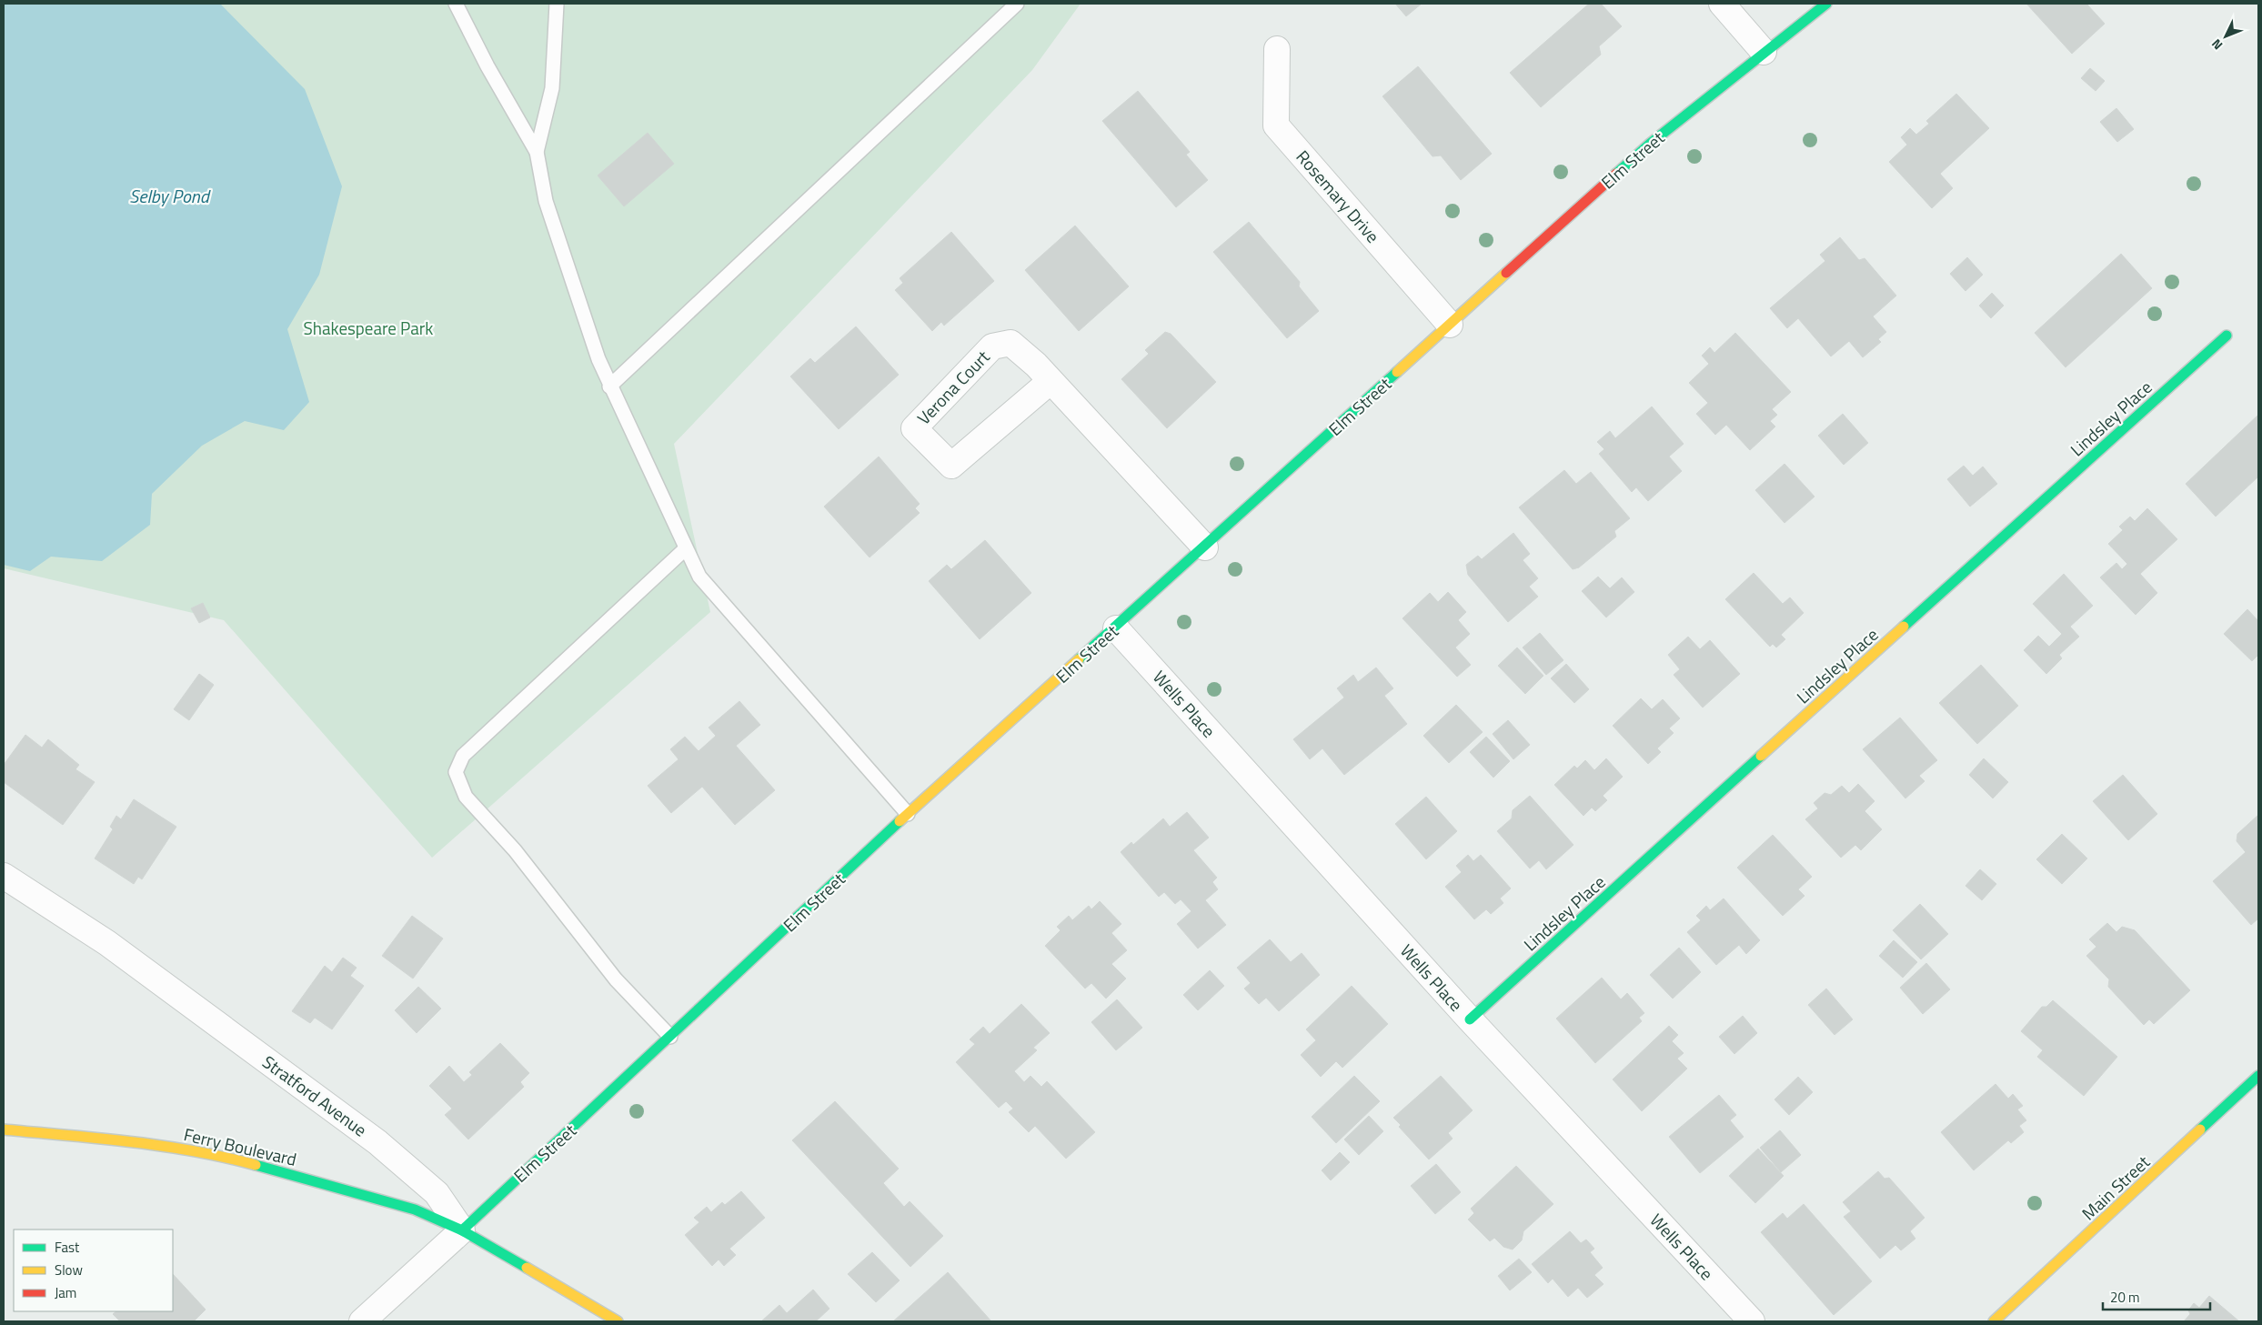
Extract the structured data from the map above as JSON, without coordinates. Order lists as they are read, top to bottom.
{
  "streets": {
    "street": [
      "Elm Street",
      "Rosemary Drive",
      "Verona Court",
      "Lindsley Place",
      "Wells Place",
      "Stratford Avenue",
      "Ferry Boulevard",
      "Main Street"
    ]
  },
  "crossings": [
    ["Elm Street", "Rosemary Drive"],
    ["Elm Street", "Verona Court"],
    ["Elm Street", "Wells Place"],
    ["Elm Street", "Stratford Avenue"],
    ["Elm Street", "Ferry Boulevard"],
    ["Lindsley Place", "Wells Place"],
    ["Stratford Avenue", "Ferry Boulevard"]
  ],
  "water": ["Selby Pond"],
  "parks": ["Shakespeare Park"],
  "legend": ["Fast", "Slow", "Jam"],
  "scale_bar": "20 m",
  "north": "bottom left"
}
